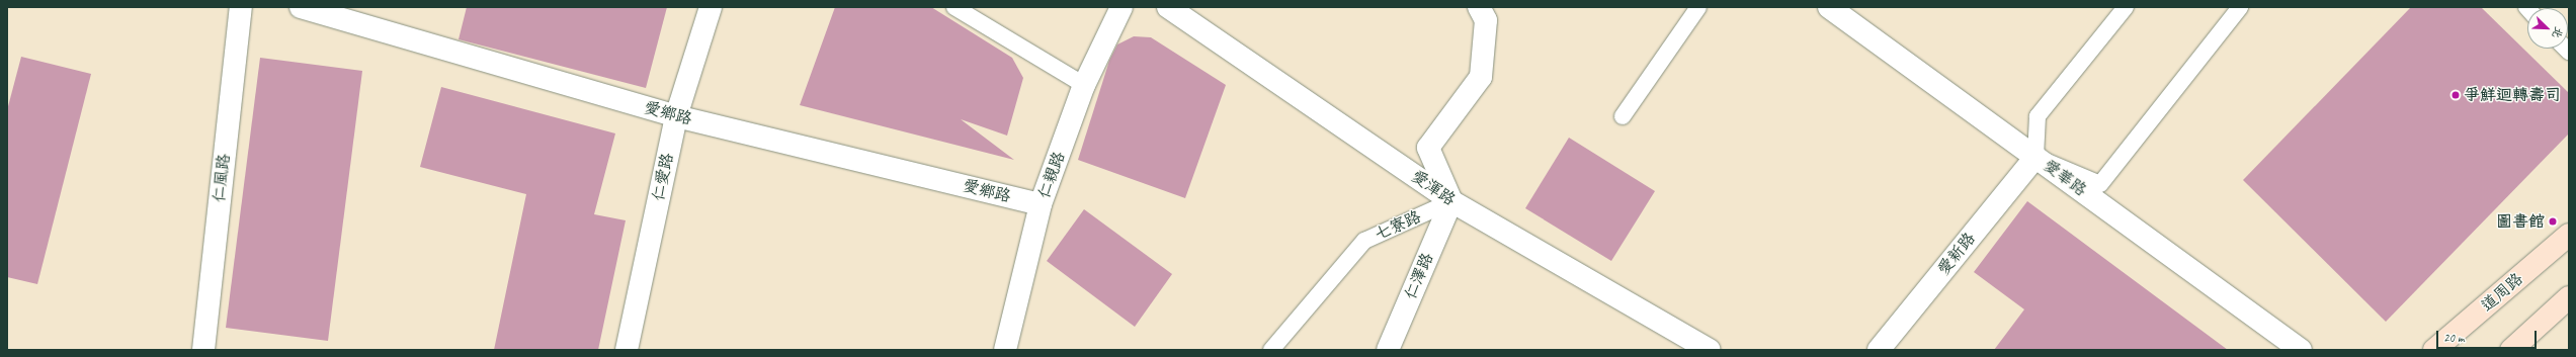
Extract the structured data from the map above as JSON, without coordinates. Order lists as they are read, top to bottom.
{
  "streets": {
    "main road": ["道周路"],
    "street": [
      "愛鄉路",
      "仁親路",
      "仁愛路",
      "仁風路",
      "愛華路",
      "愛渾路",
      "愛新路",
      "仁澤路"
    ],
    "lane": ["七寮路"]
  },
  "crossings": [
    ["愛鄉路", "仁親路"],
    ["愛鄉路", "仁愛路"],
    ["愛華路", "愛新路"],
    ["愛渾路", "七寮路"],
    ["愛渾路", "仁澤路"],
    ["七寮路", "仁澤路"]
  ],
  "places": ["爭鮮迴轉壽司", "圖書館"],
  "scale_bar": "20 m",
  "north": "bottom right"
}
